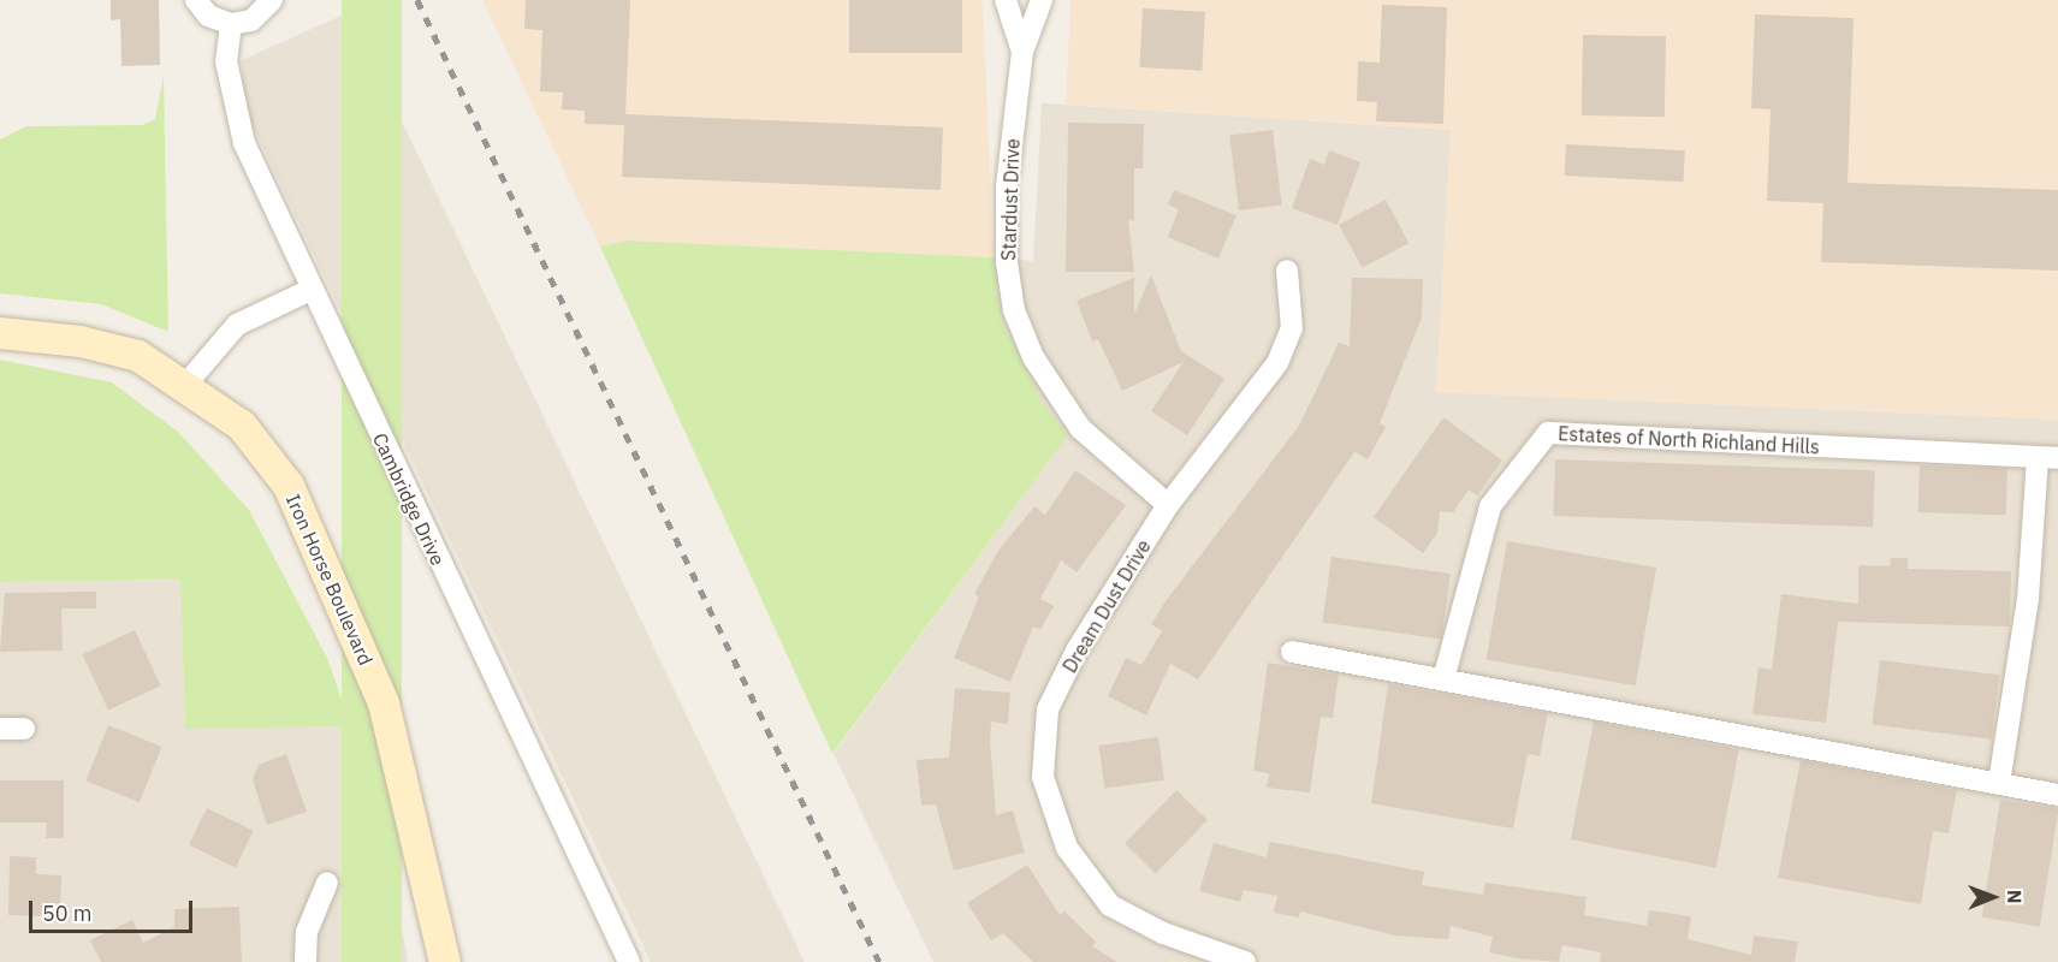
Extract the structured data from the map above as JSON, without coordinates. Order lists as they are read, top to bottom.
{
  "streets": {
    "street": [
      "Stardust Drive",
      "Estates of North Richland Hills",
      "Cambridge Drive",
      "Iron Horse Boulevard",
      "Dream Dust Drive"
    ]
  },
  "crossings": [
    ["Stardust Drive", "Dream Dust Drive"]
  ],
  "scale_bar": "50 m",
  "north": "right"
}
